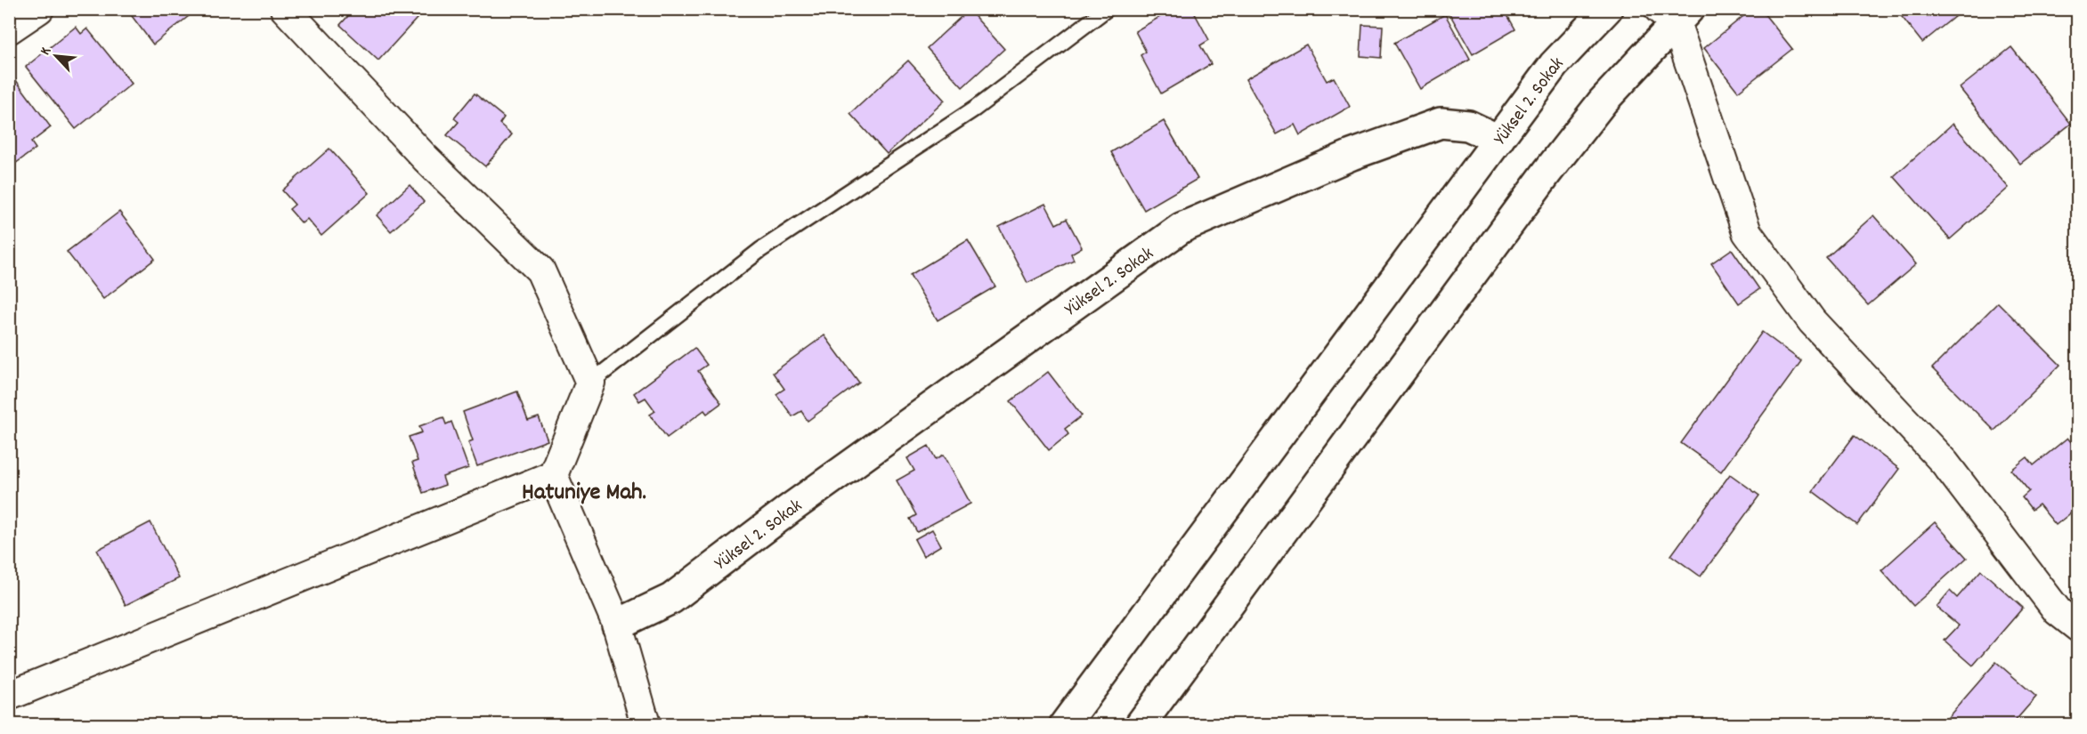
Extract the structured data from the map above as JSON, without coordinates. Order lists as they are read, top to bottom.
{
  "streets": {
    "street": ["Yüksel 2. Sokak"]
  },
  "districts": ["Hatuniye Mah."],
  "north": "top left"
}
